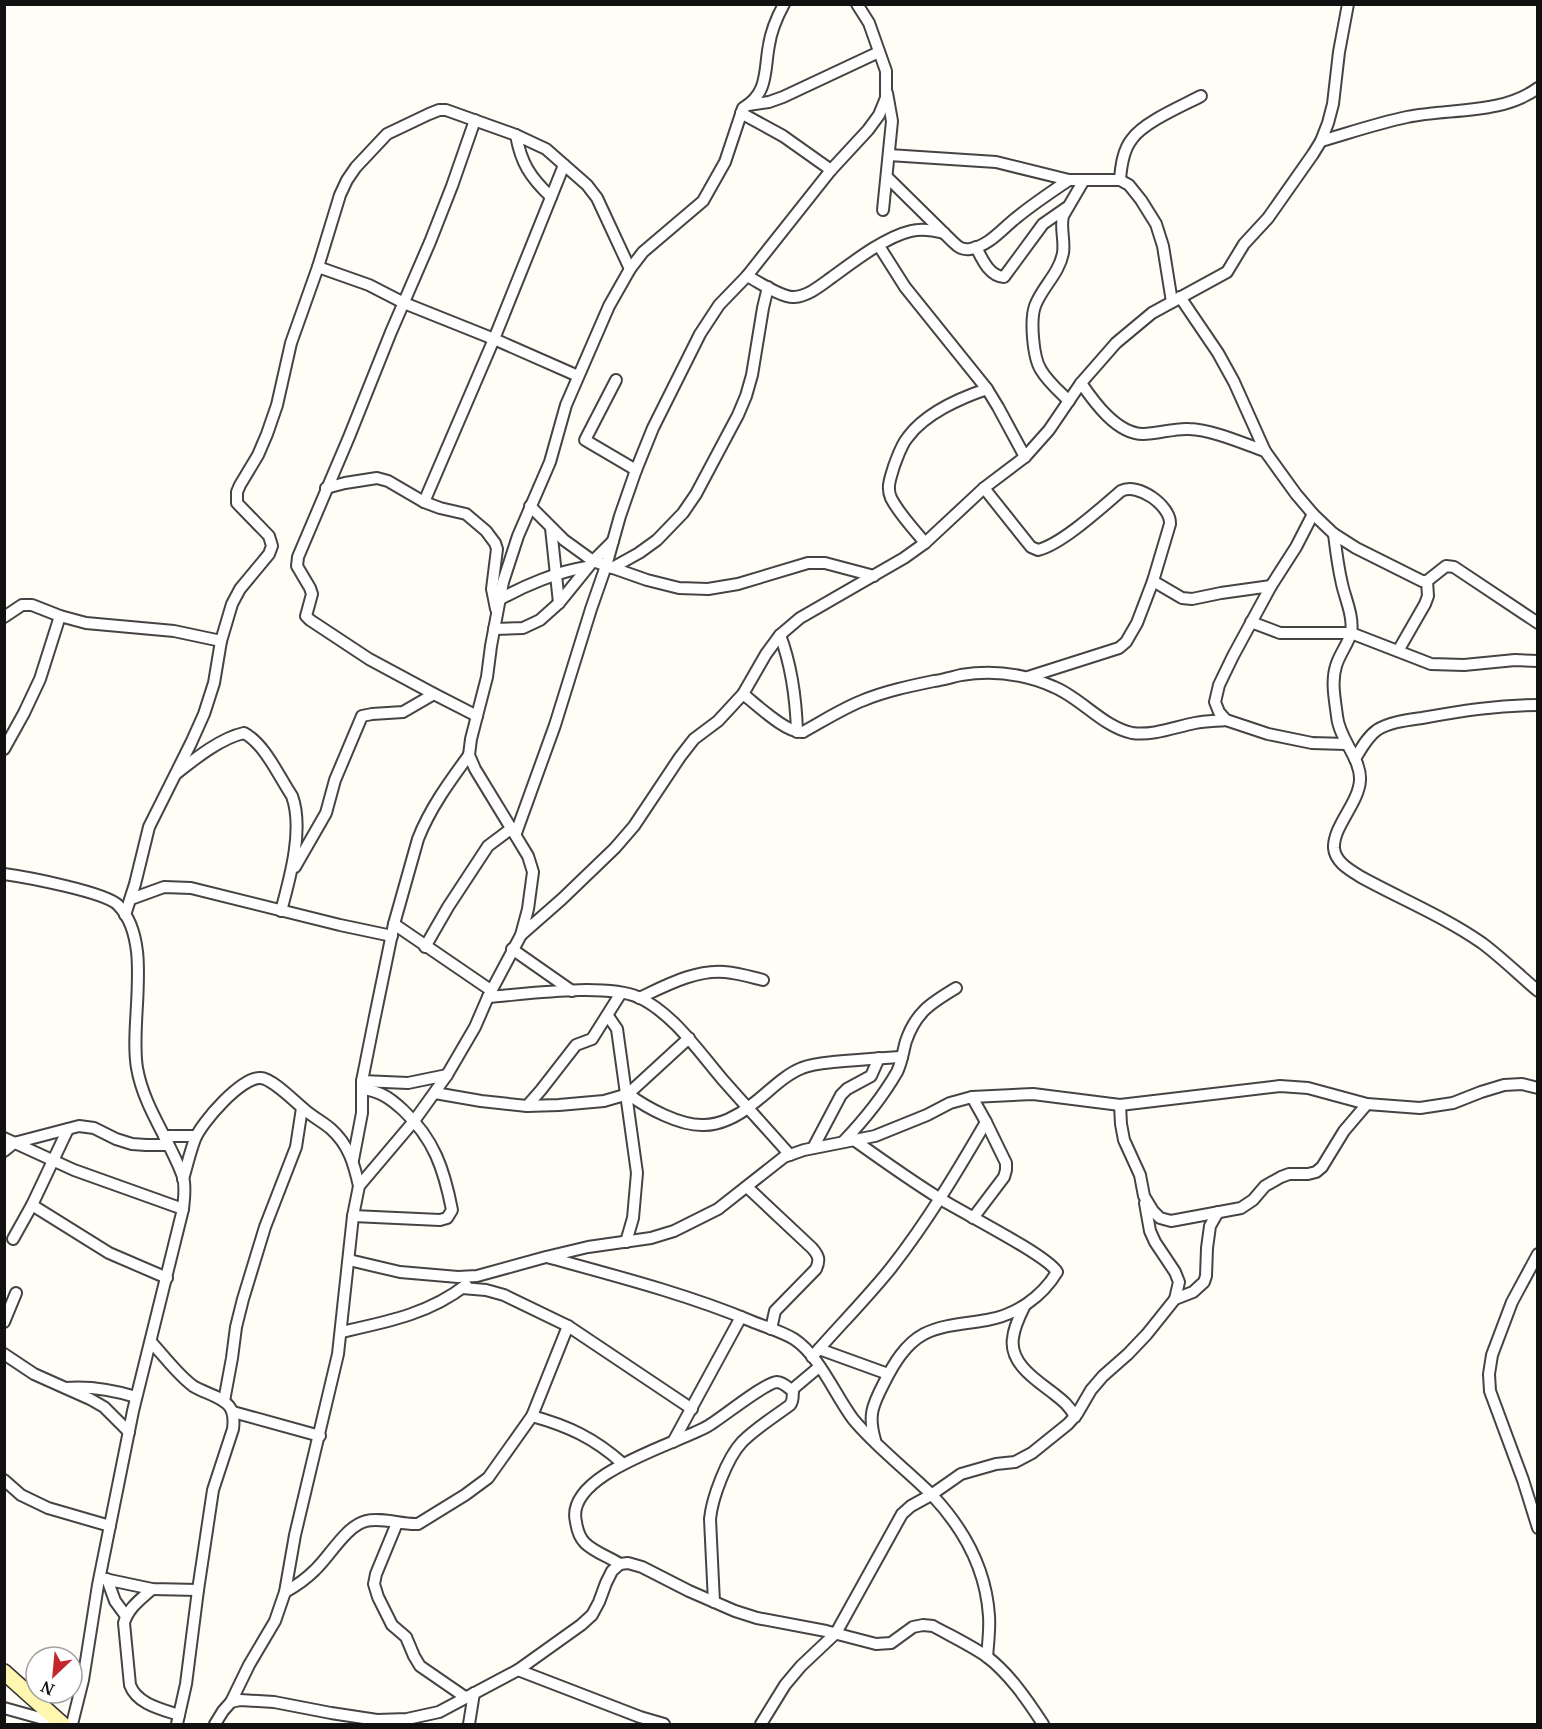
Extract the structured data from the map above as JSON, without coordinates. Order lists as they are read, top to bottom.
{
  "north": "bottom left"
}
